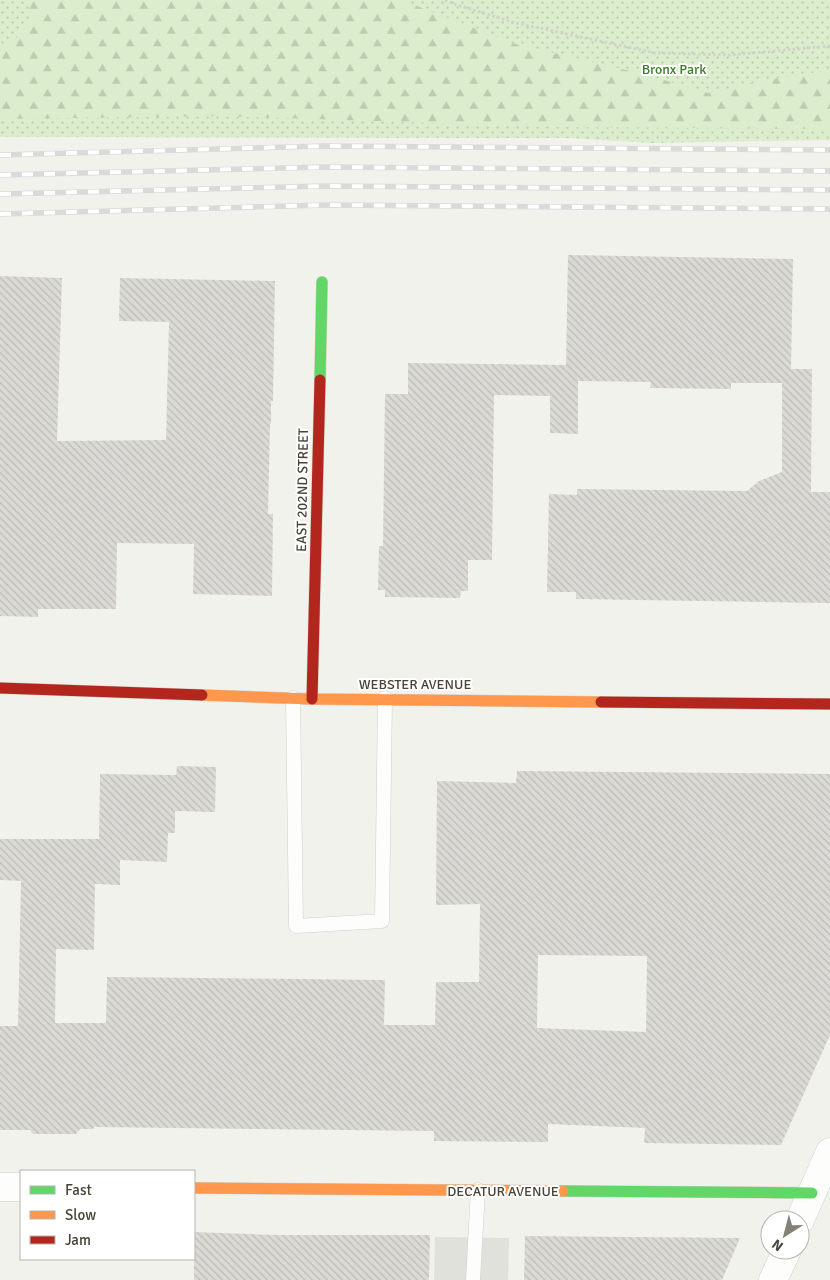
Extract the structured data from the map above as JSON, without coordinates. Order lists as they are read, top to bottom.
{
  "streets": {
    "street": ["EAST 202ND STREET", "WEBSTER AVENUE", "DECATUR AVENUE"]
  },
  "crossings": [
    ["EAST 202ND STREET", "WEBSTER AVENUE"]
  ],
  "parks": ["Bronx Park"],
  "legend": ["Fast", "Slow", "Jam"],
  "north": "bottom left"
}
